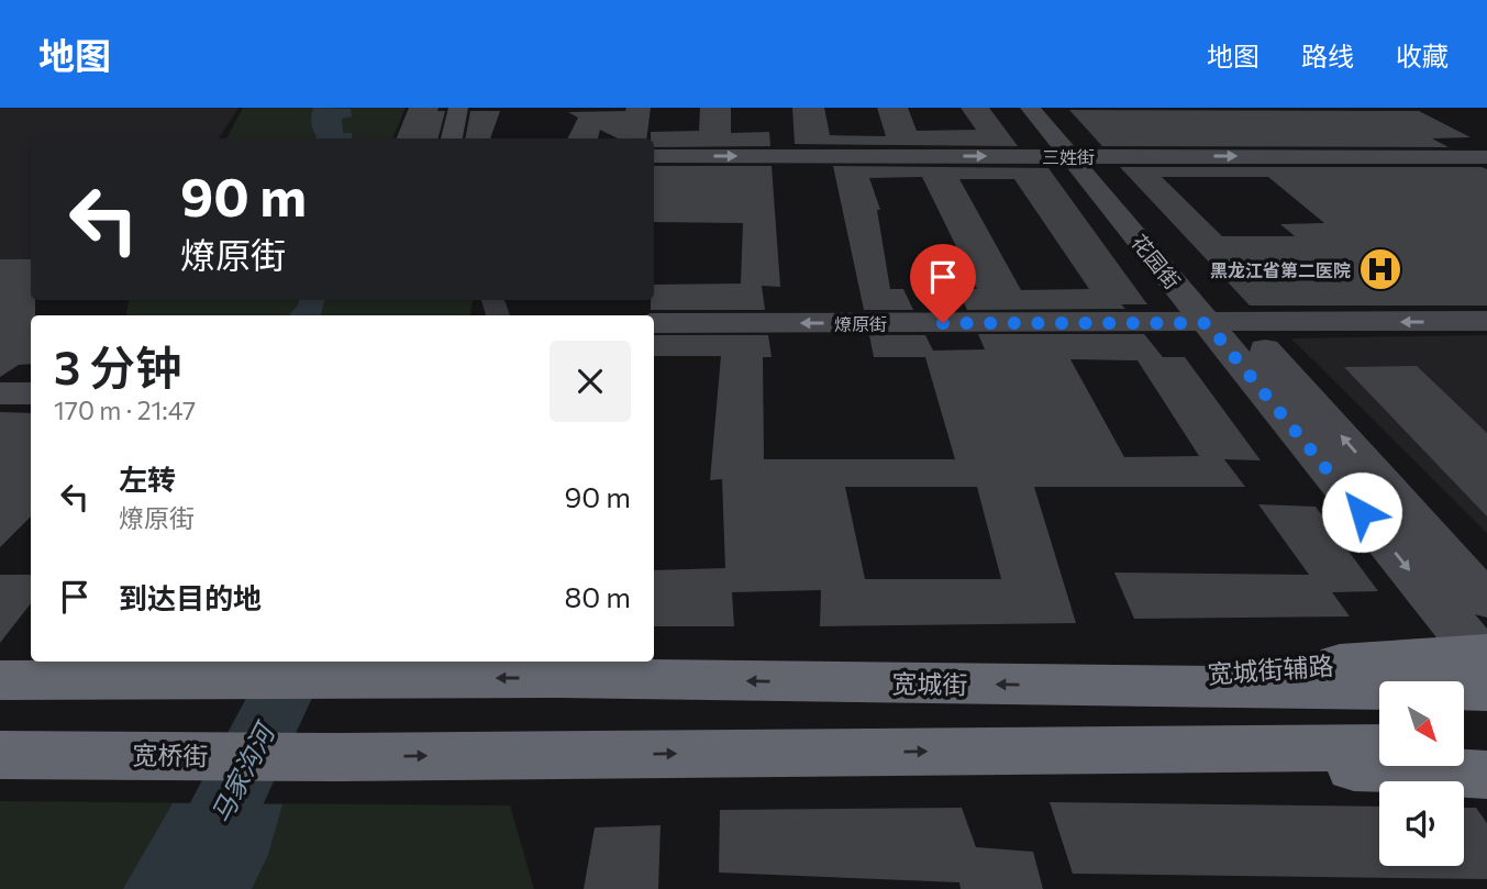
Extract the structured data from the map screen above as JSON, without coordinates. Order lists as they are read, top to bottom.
{
  "streets": {
    "highway": ["宽城街", "宽桥街"],
    "street": ["三姓街", "花园街", "燎原街"]
  },
  "crossings": [
    ["三姓街", "花园街"],
    ["花园街", "燎原街"],
    ["花园街", "宽城街"]
  ],
  "one_way": ["三姓街", "燎原街", "宽桥街"],
  "water": ["马家沟河"],
  "places": {
    "hospital": ["黑龙江省第二医院"]
  },
  "north": "bottom right",
  "page": {
    "header": "地图",
    "nav": ["地图", "路线", "收藏"],
    "turn": ["90 m", "燎原街"],
    "heading": ["3 分钟", "170 m · 21:47"],
    "list": [
      {
        "name": "左转",
        "note": "燎原街",
        "value": "90 m"
      },
      {
        "name": "到达目的地",
        "value": "80 m"
      }
    ]
  }
}
